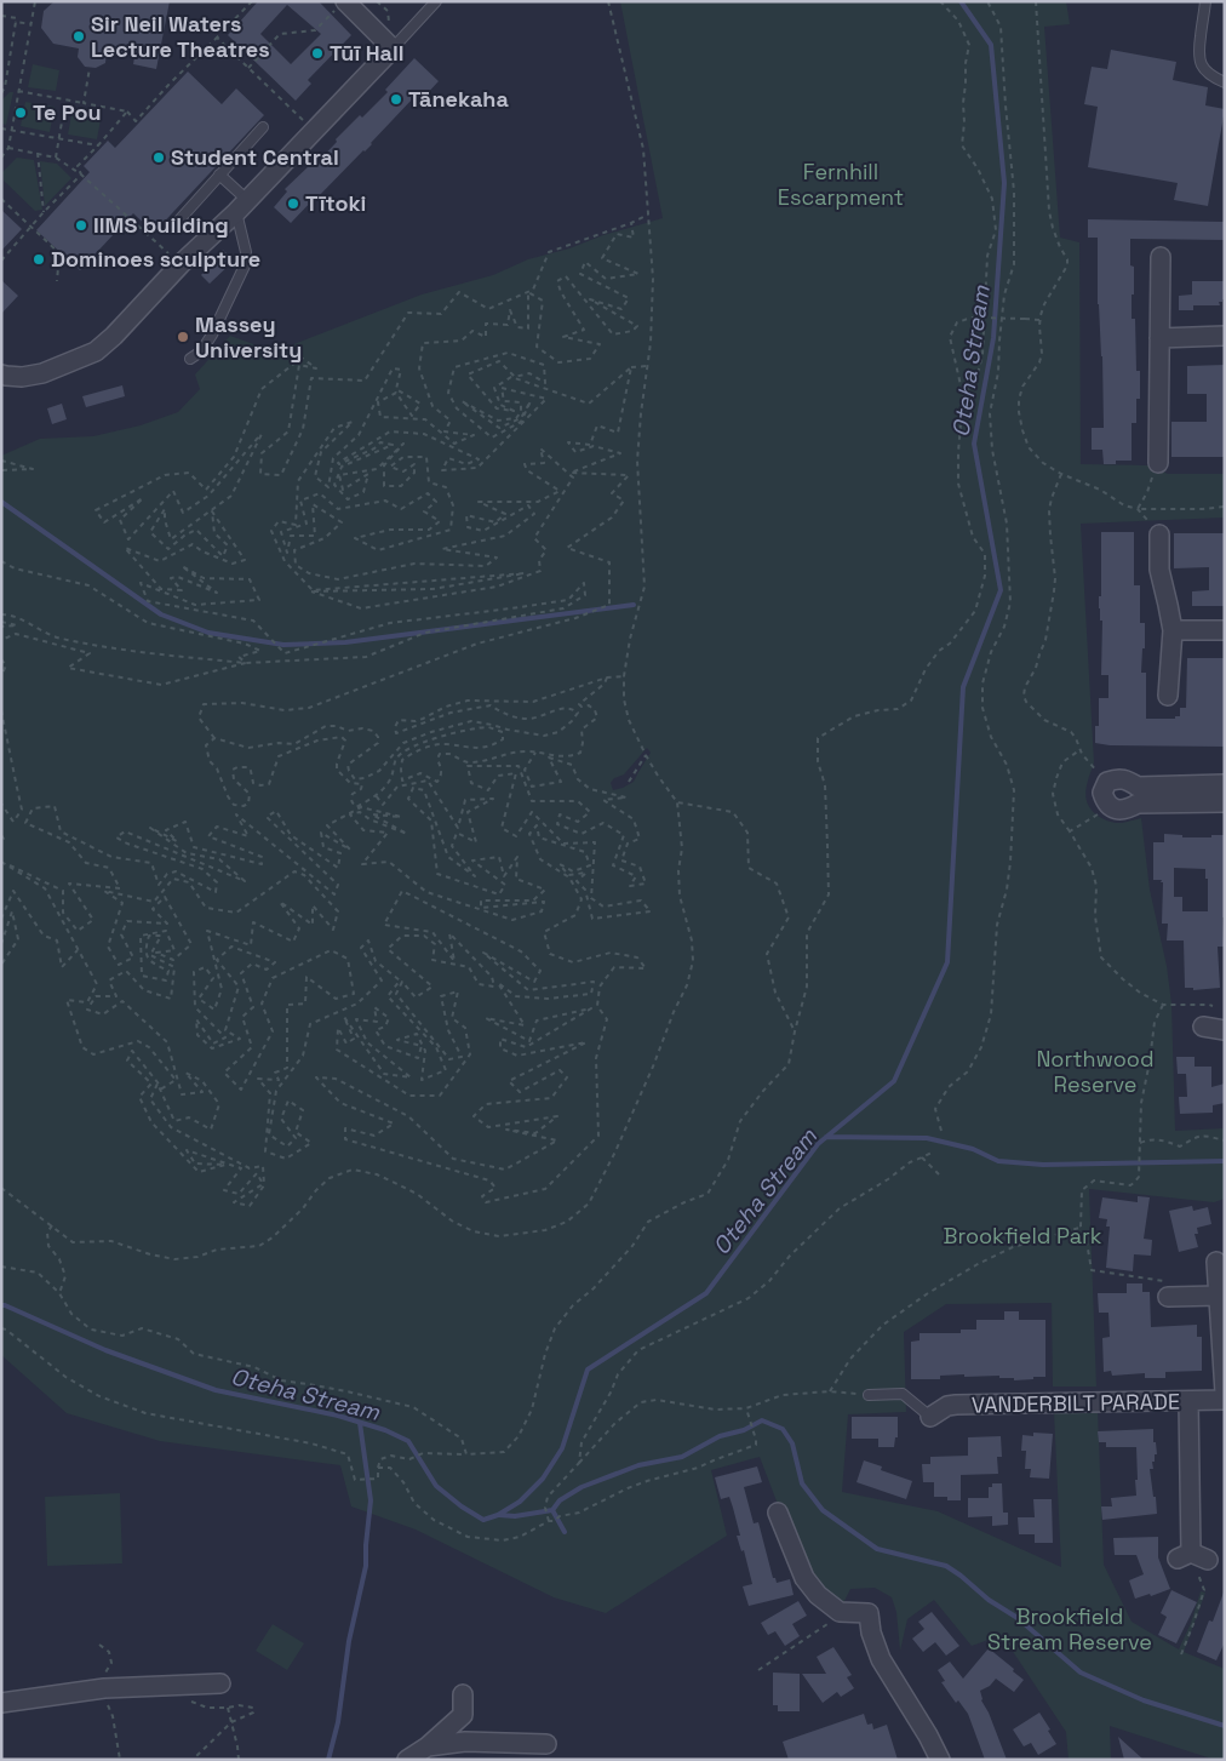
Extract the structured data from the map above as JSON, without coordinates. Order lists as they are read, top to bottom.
{
  "streets": {
    "street": ["VANDERBILT PARADE"]
  },
  "water": ["Oteha Stream"],
  "parks": [
    "Fernhill Escarpment",
    "Northwood Reserve",
    "Brookfield Park",
    "Brookfield Stream Reserve"
  ],
  "places": [
    "Sir Neil Waters Lecture Theatres",
    "Tūī Hall",
    "Tānekaha",
    "Te Pou",
    "Student Central",
    "Tītoki",
    "IIMS building",
    "Dominoes sculpture",
    "Massey University"
  ]
}
